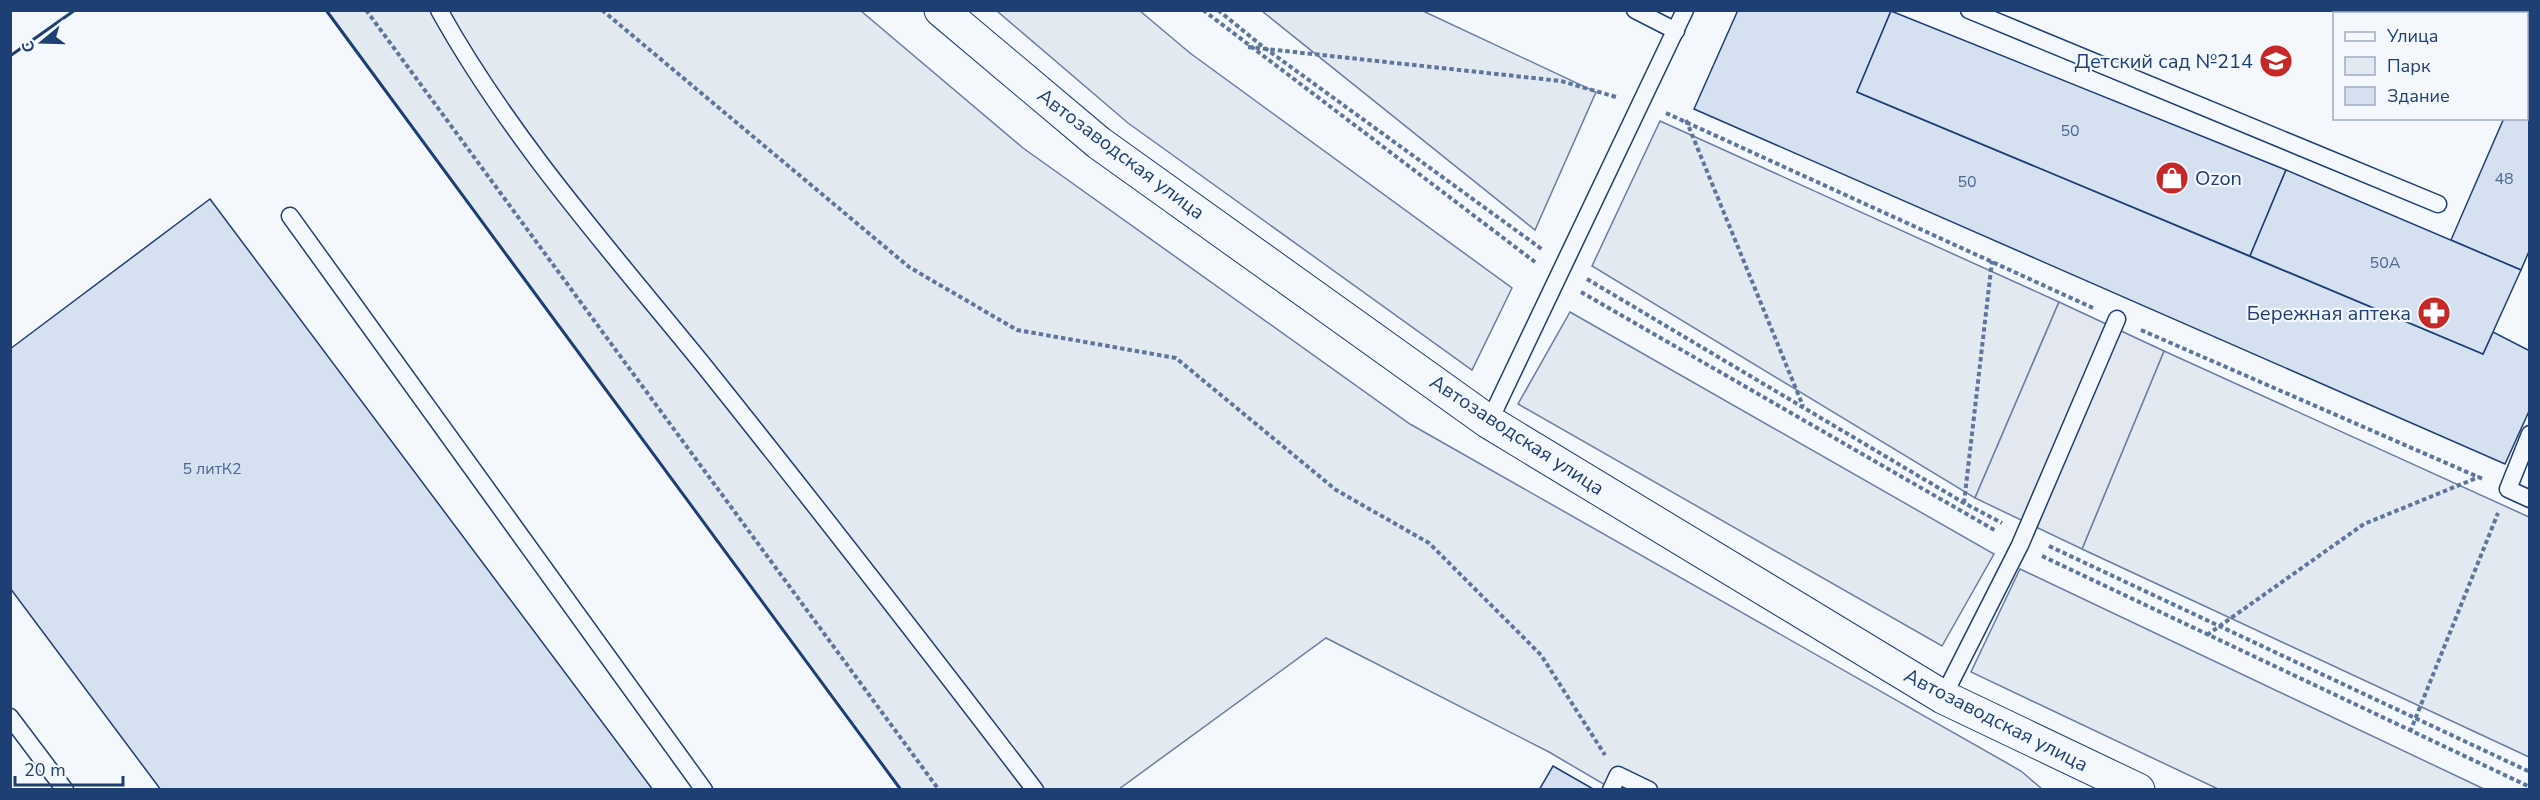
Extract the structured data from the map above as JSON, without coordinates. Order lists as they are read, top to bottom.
{
  "streets": {
    "main road": ["Автозаводская улица"]
  },
  "places": {
    "school or university": ["Детский сад №214"],
    "shop": ["Ozon"],
    "pharmacy": ["Бережная аптека"]
  },
  "house_numbers": [
    "50",
    "48",
    "50",
    "50А",
    "5 литК2"
  ],
  "legend": ["Улица", "Парк", "Здание"],
  "scale_bar": "20 m",
  "north": "left"
}
